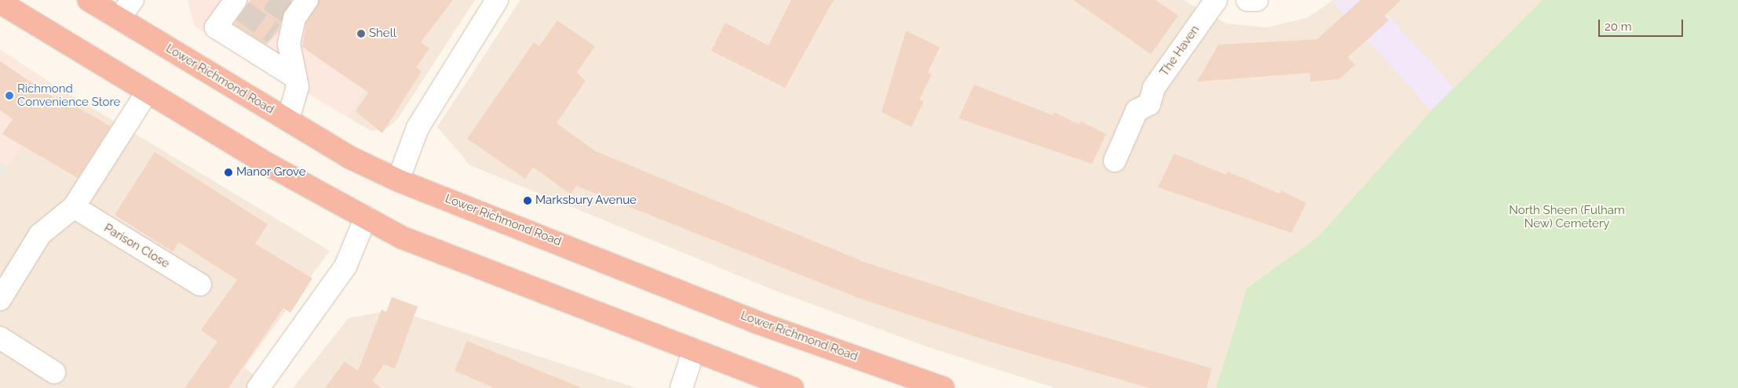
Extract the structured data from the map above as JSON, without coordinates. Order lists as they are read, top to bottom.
{
  "streets": {
    "highway": ["Lower Richmond Road"],
    "street": ["The Haven", "Parison Close"]
  },
  "parks": ["North Sheen (Fulham New) Cemetery"],
  "places": [
    "Shell",
    "Richmond Convenience Store",
    "Manor Grove",
    "Marksbury Avenue"
  ],
  "scale_bar": "20 m"
}
